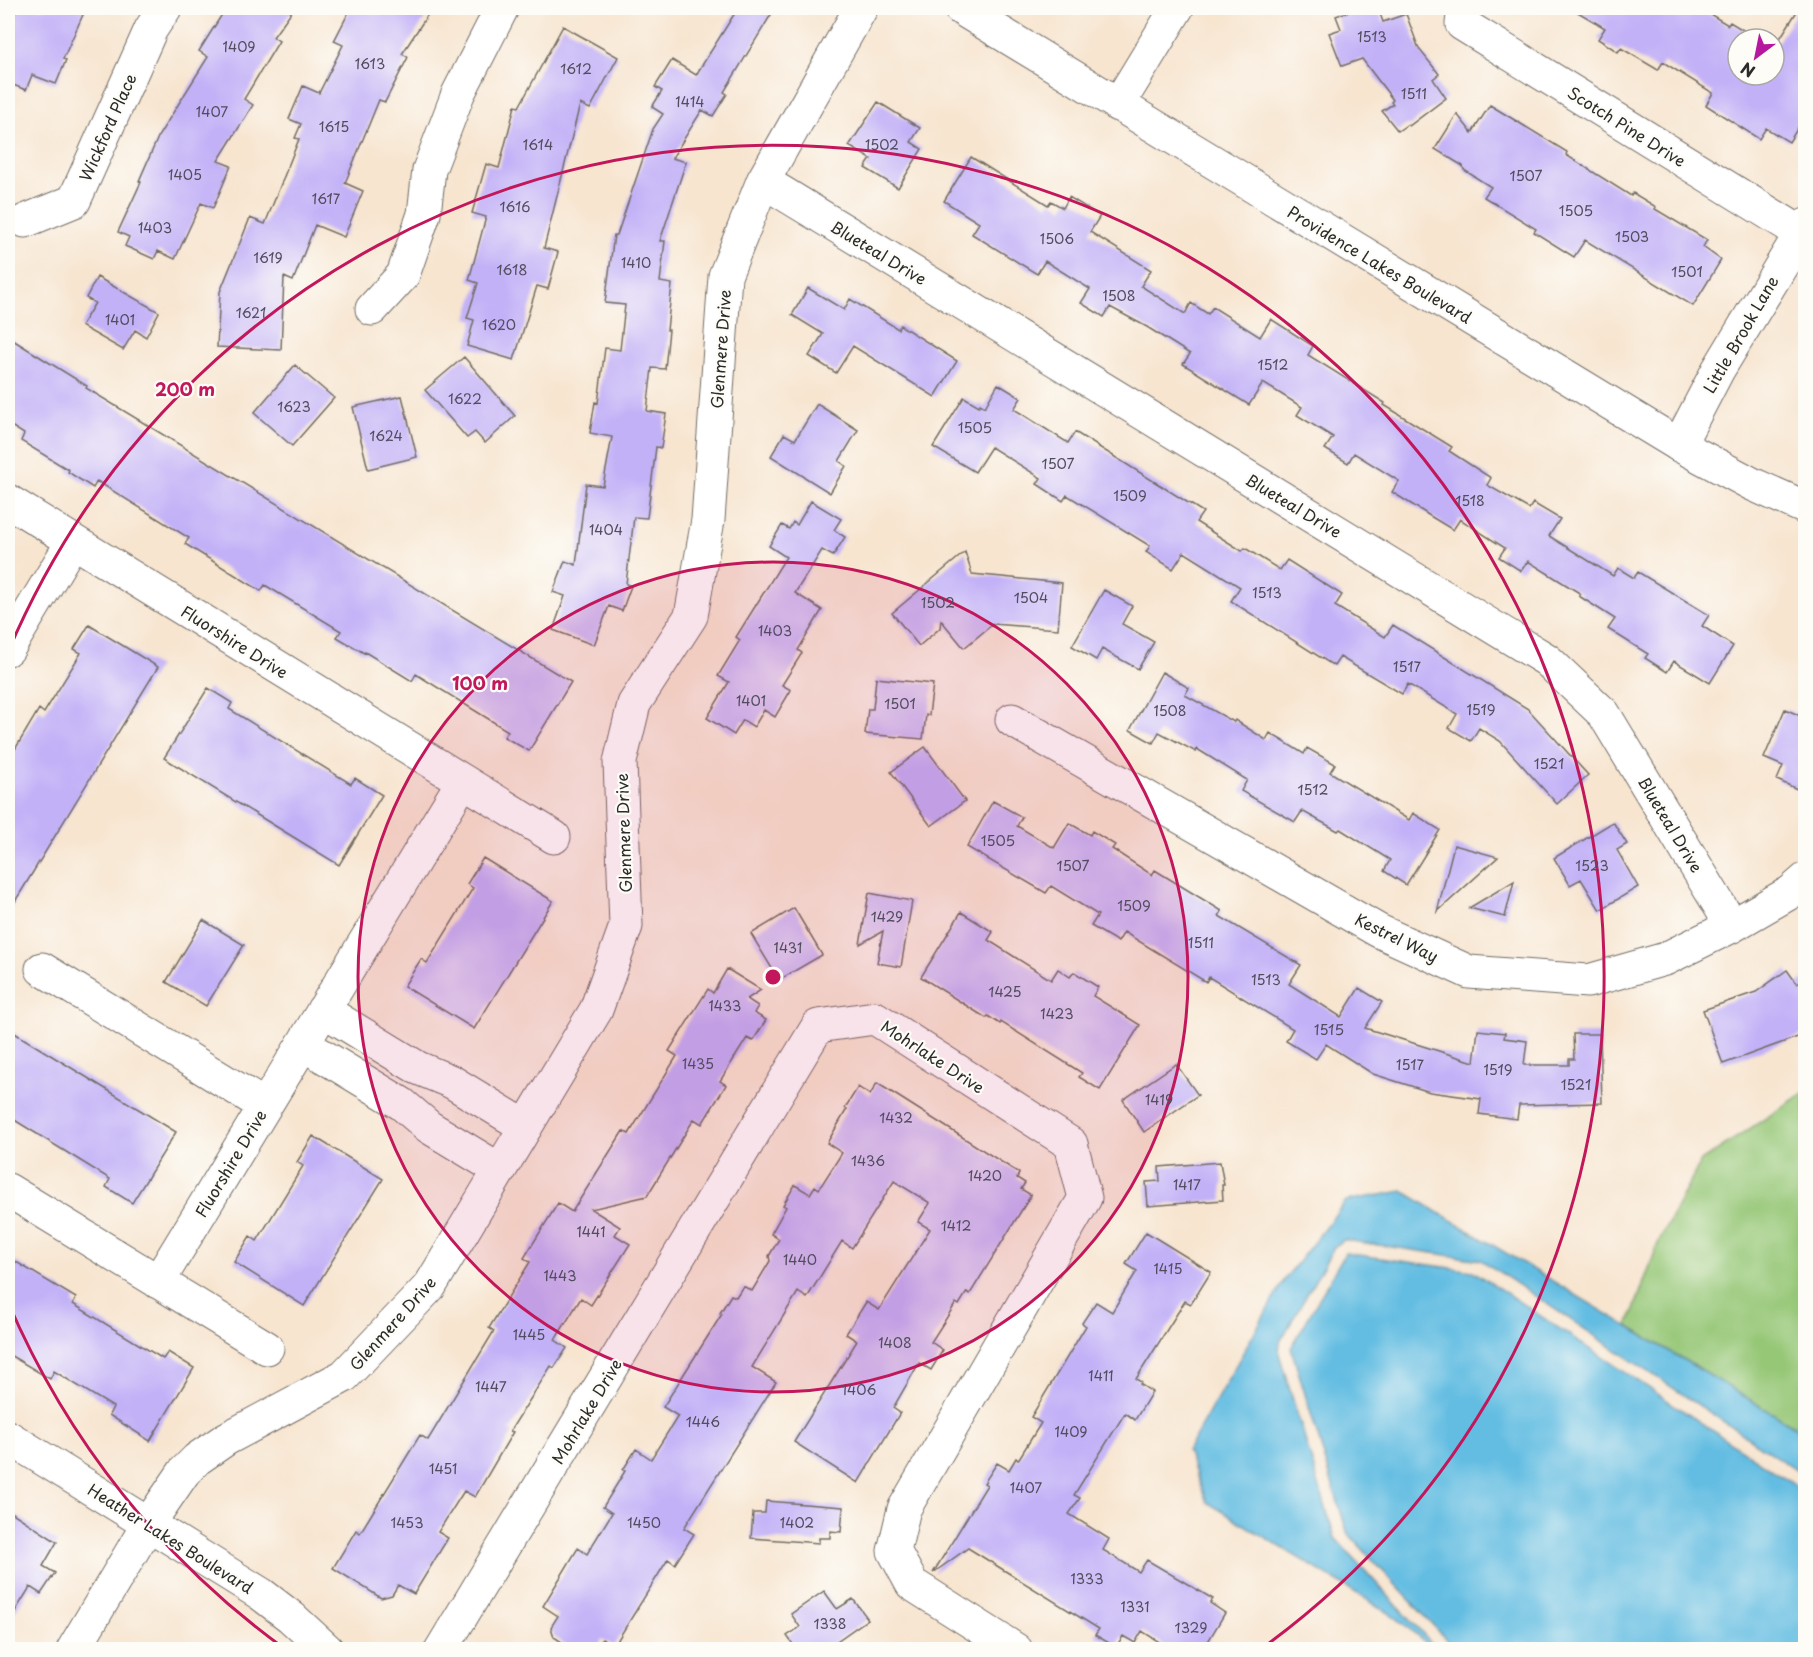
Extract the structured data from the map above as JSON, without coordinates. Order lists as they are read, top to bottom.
{
  "streets": {
    "street": [
      "Scotch Pine Drive",
      "Wickford Place",
      "Blueteal Drive",
      "Providence Lakes Boulevard",
      "Little Brook Lane",
      "Glenmere Drive",
      "Fluorshire Drive",
      "Kestrel Way",
      "Mohrlake Drive",
      "Heather Lakes Boulevard"
    ]
  },
  "crossings": [
    ["Scotch Pine Drive", "Little Brook Lane"],
    ["Blueteal Drive", "Glenmere Drive"],
    ["Blueteal Drive", "Kestrel Way"],
    ["Providence Lakes Boulevard", "Little Brook Lane"],
    ["Glenmere Drive", "Heather Lakes Boulevard"]
  ],
  "house_numbers": [
    "1513",
    "1409",
    "1613",
    "1612",
    "1511",
    "1414",
    "1407",
    "1615",
    "1614",
    "1502",
    "1405",
    "1507",
    "1617",
    "1616",
    "1505",
    "1403",
    "1503",
    "1506",
    "1619",
    "1410",
    "1618",
    "1501",
    "1508",
    "1621",
    "1401",
    "1620",
    "1512",
    "1622",
    "1623",
    "1505",
    "1624",
    "1507",
    "1509",
    "1518",
    "1404",
    "1513",
    "1504",
    "1502",
    "1403",
    "1517",
    "1401",
    "1501",
    "1519",
    "1508",
    "1521",
    "1512",
    "1505",
    "1507",
    "1523",
    "1509",
    "1429",
    "1511",
    "1431",
    "1513",
    "1425",
    "1433",
    "1423",
    "1515",
    "1435",
    "1517",
    "1519",
    "1521",
    "1419",
    "1432",
    "1436",
    "1420",
    "1417",
    "1412",
    "1441",
    "1440",
    "1415",
    "1443",
    "1445",
    "1408",
    "1411",
    "1447",
    "1406",
    "1446",
    "1409",
    "1451",
    "1407",
    "1453",
    "1450",
    "1402",
    "1333",
    "1331",
    "1338",
    "1329"
  ],
  "north": "bottom left",
  "rings": ["200 m", "100 m"]
}
